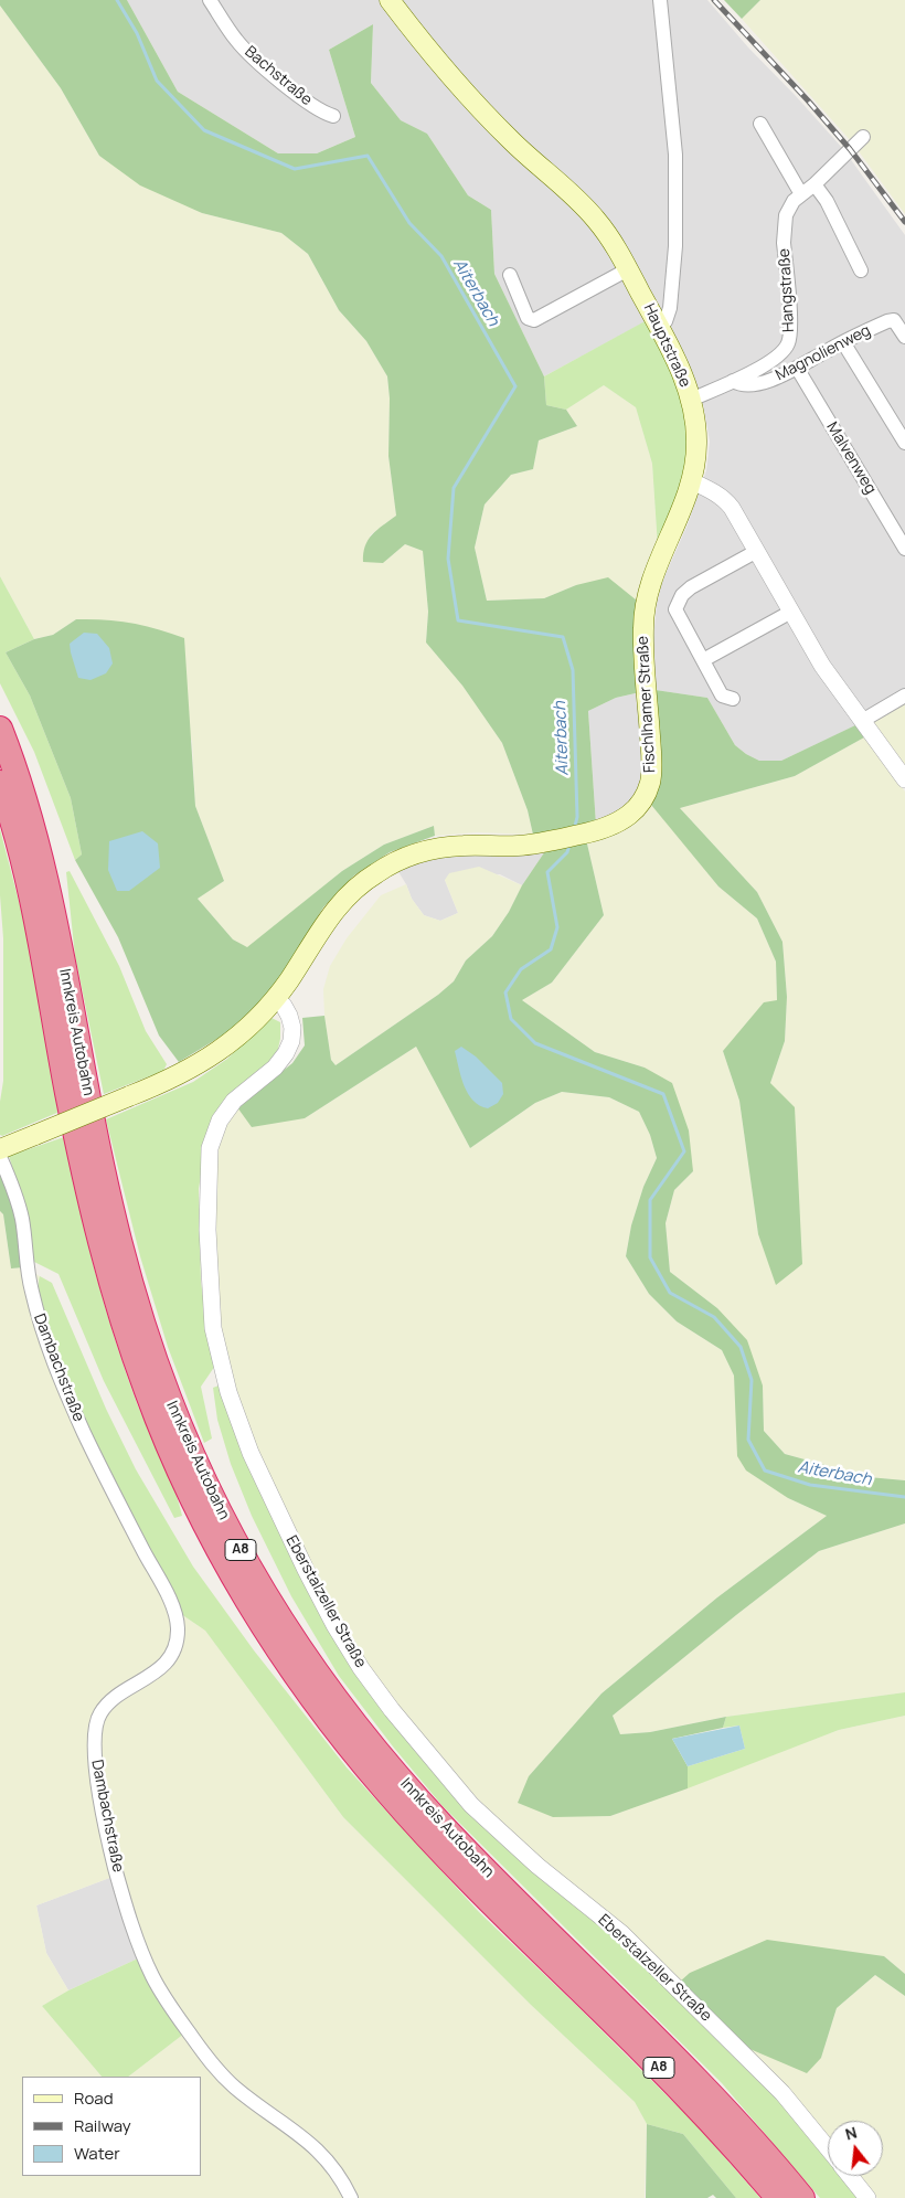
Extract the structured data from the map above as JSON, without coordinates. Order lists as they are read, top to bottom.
{
  "streets": {
    "highway": ["Innkreis Autobahn", "A8"],
    "main road": ["Hauptstraße", "Fischlhamer Straße"],
    "street": [
      "Bachstraße",
      "Hangstraße",
      "Magnolienweg",
      "Malvenweg",
      "Dambachstraße",
      "Eberstalzeller Straße"
    ]
  },
  "crossings": [
    ["Hangstraße", "Hauptstraße"],
    ["Hangstraße", "Magnolienweg"],
    ["Hauptstraße", "Fischlhamer Straße"],
    ["Magnolienweg", "Malvenweg"],
    ["Fischlhamer Straße", "Eberstalzeller Straße"]
  ],
  "water": ["Aiterbach"],
  "legend": ["Road", "Railway", "Water"],
  "north": "top"
}
